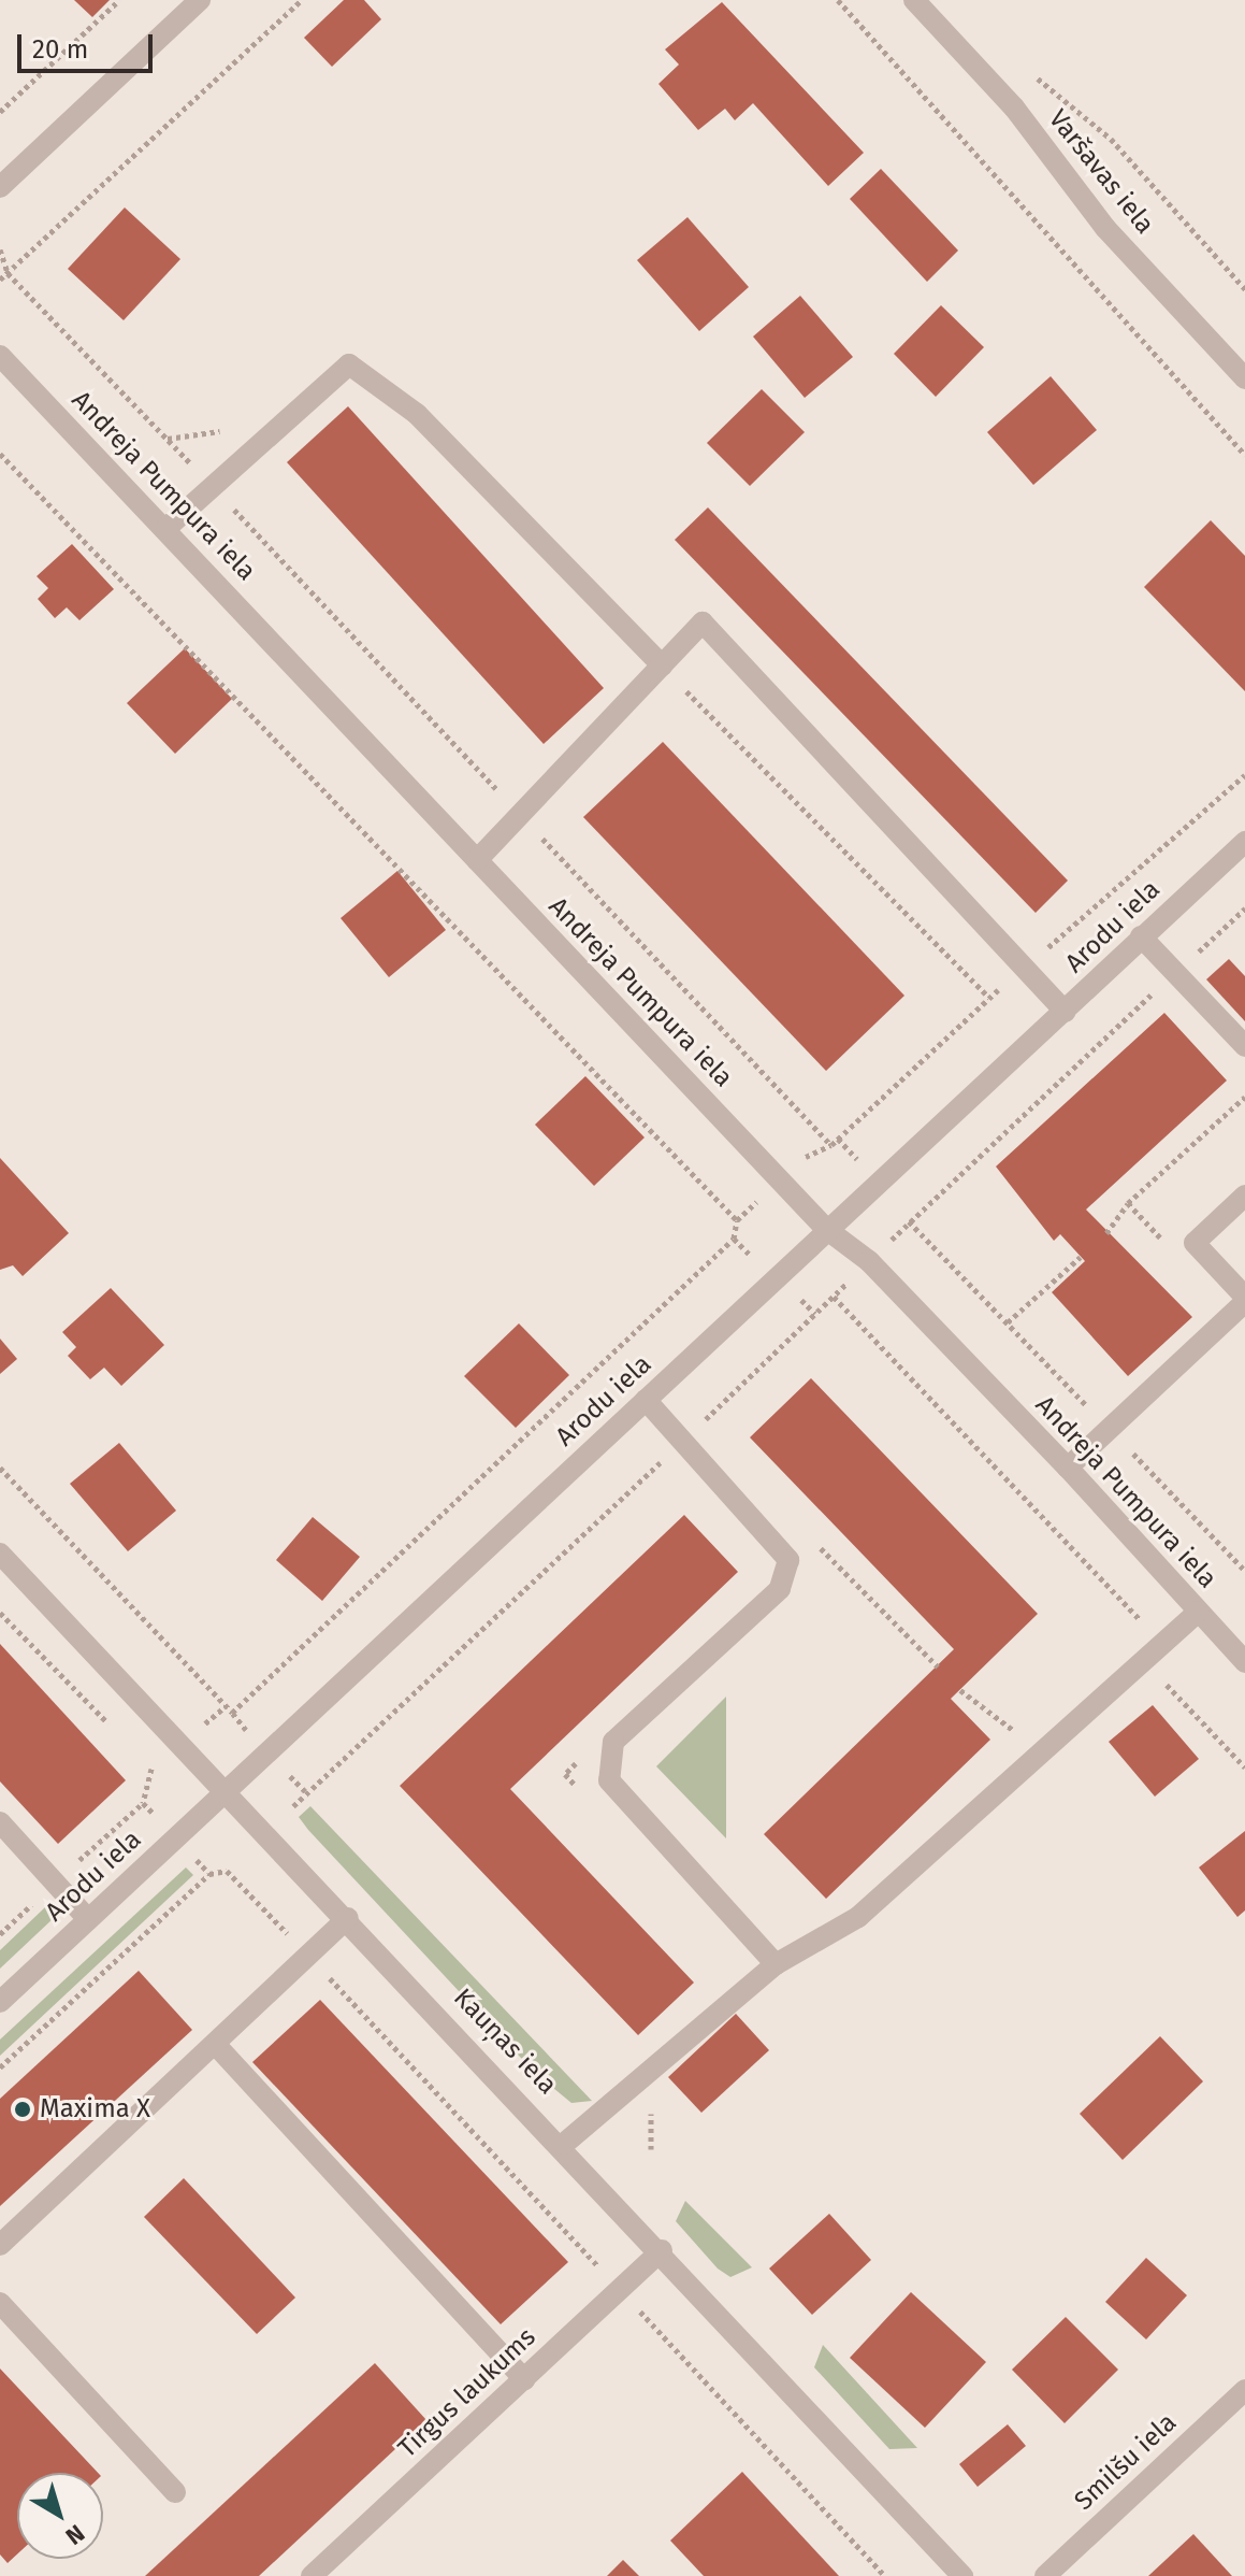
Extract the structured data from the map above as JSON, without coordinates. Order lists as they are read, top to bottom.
{
  "streets": {
    "street": [
      "Varšavas iela",
      "Andreja Pumpura iela",
      "Arodu iela",
      "Kauņas iela",
      "Tirgus laukums",
      "Smilšu iela"
    ]
  },
  "crossings": [
    ["Andreja Pumpura iela", "Arodu iela"],
    ["Arodu iela", "Kauņas iela"],
    ["Kauņas iela", "Tirgus laukums"]
  ],
  "places": ["Maxima X"],
  "scale_bar": "20 m",
  "north": "bottom right"
}
